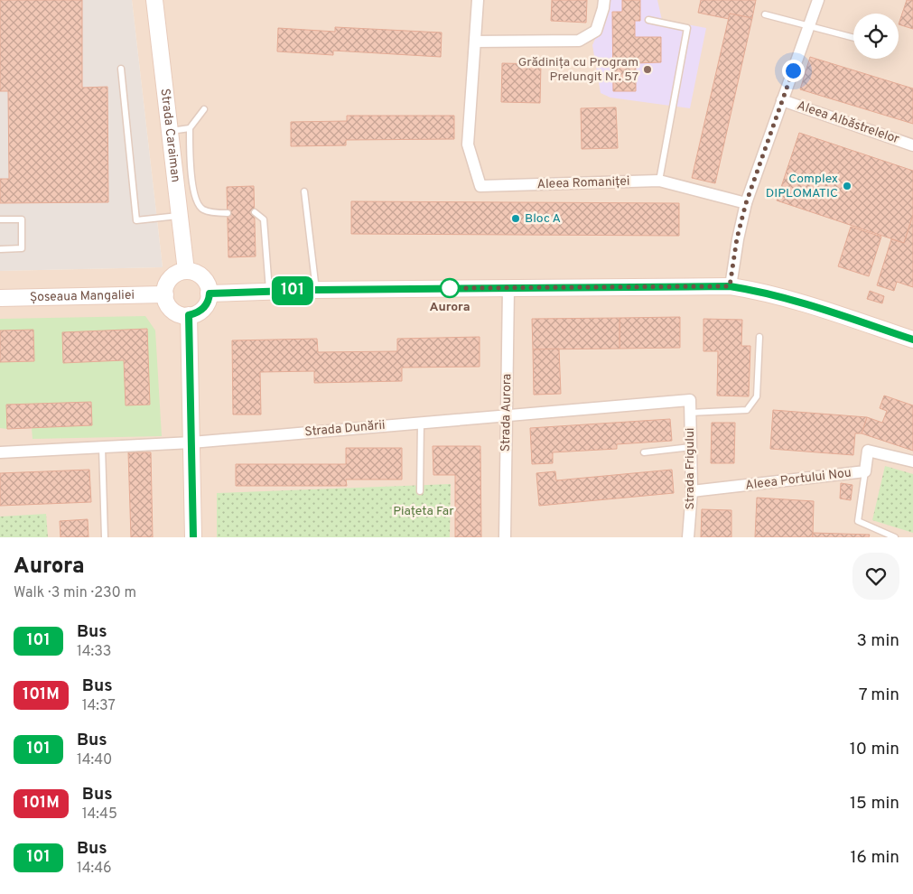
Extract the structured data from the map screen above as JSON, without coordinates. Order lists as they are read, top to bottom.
{
  "streets": {
    "street": [
      "Aleea Albăstrelelor",
      "Strada Caraiman",
      "Aleea Romaniței",
      "Șoseaua Mangaliei",
      "Strada Aurora",
      "Strada Dunării",
      "Strada Frigului",
      "Aleea Portului Nou"
    ]
  },
  "crossings": [
    ["Strada Caraiman", "Șoseaua Mangaliei"],
    ["Strada Aurora", "Strada Dunării"],
    ["Strada Dunării", "Strada Frigului"],
    ["Strada Frigului", "Aleea Portului Nou"]
  ],
  "parks": ["Piațeta Far"],
  "places": [
    "Grădinița cu Program Prelungit Nr. 57",
    "Complex DIPLOMATIC",
    "Bloc A",
    "Aurora"
  ],
  "lines": ["bus line 101"],
  "page": {
    "on_map": "101",
    "heading": ["Aurora", "Walk · 3 min · 230 m"],
    "list": [
      {
        "mark": "101",
        "name": "Bus",
        "note": "14:33",
        "value": "3 min"
      },
      {
        "mark": "101M",
        "name": "Bus",
        "note": "14:37",
        "value": "7 min"
      },
      {
        "mark": "101",
        "name": "Bus",
        "note": "14:40",
        "value": "10 min"
      },
      {
        "mark": "101M",
        "name": "Bus",
        "note": "14:45",
        "value": "15 min"
      },
      {
        "mark": "101",
        "name": "Bus",
        "note": "14:46",
        "value": "16 min"
      }
    ]
  }
}
